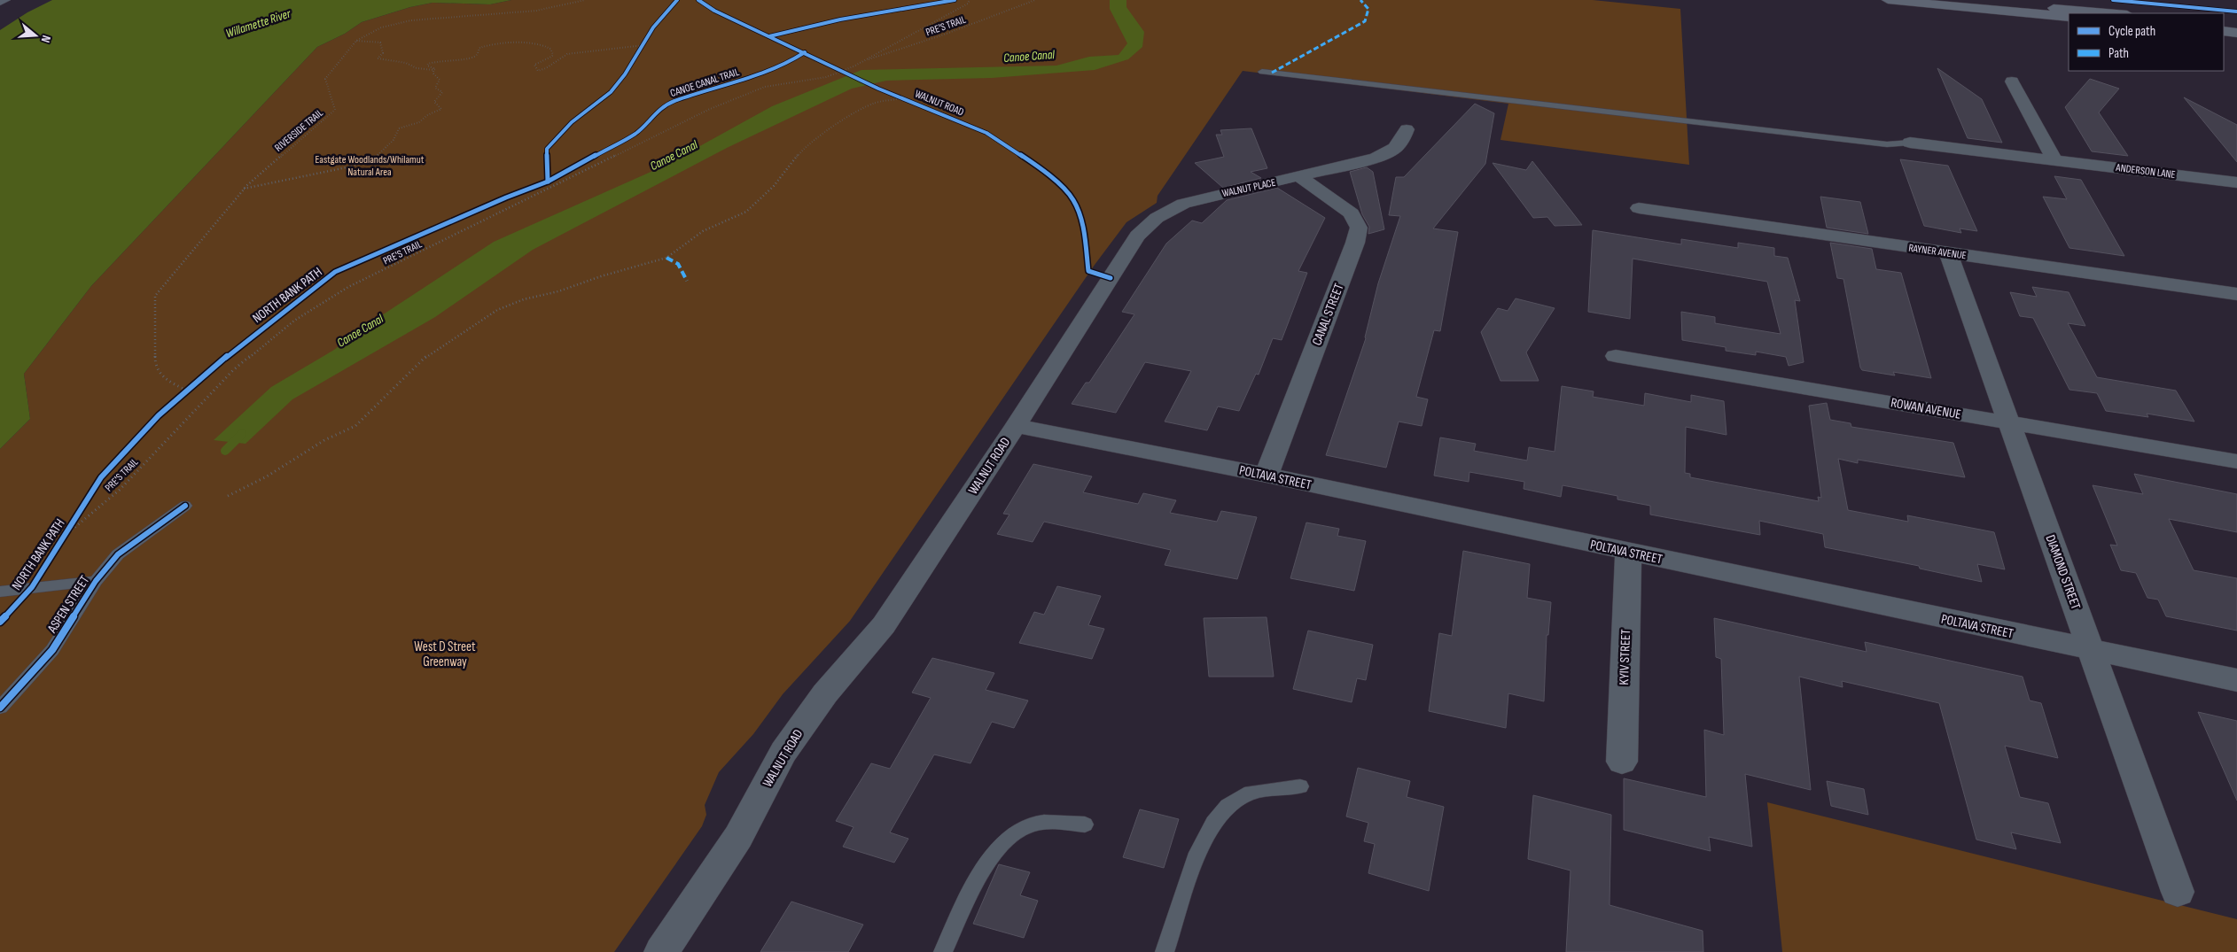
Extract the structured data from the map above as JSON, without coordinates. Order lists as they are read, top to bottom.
{
  "streets": {
    "street": [
      "WALNUT ROAD",
      "ANDERSON LANE",
      "WALNUT PLACE",
      "RAYNER AVENUE",
      "CANAL STREET",
      "ROWAN AVENUE",
      "POLTAVA STREET",
      "DIAMOND STREET",
      "KYIV STREET"
    ],
    "lane": ["ASPEN STREET"],
    "path": ["PRE'S TRAIL", "RIVERSIDE TRAIL", "NORTH BANK PATH"],
    "cycle path": ["CANOE CANAL TRAIL"]
  },
  "crossings": [
    ["PRE'S TRAIL", "NORTH BANK PATH"],
    ["WALNUT ROAD", "WALNUT PLACE"],
    ["WALNUT ROAD", "POLTAVA STREET"],
    ["WALNUT PLACE", "CANAL STREET"],
    ["RAYNER AVENUE", "DIAMOND STREET"],
    ["CANAL STREET", "POLTAVA STREET"],
    ["ROWAN AVENUE", "DIAMOND STREET"],
    ["POLTAVA STREET", "DIAMOND STREET"],
    ["POLTAVA STREET", "KYIV STREET"]
  ],
  "water": ["Willamette River", "Canoe Canal"],
  "parks": ["Eastgate Woodlands/Whilamut Natural Area", "West D Street Greenway"],
  "legend": ["Cycle path", "Path"],
  "north": "right"
}
